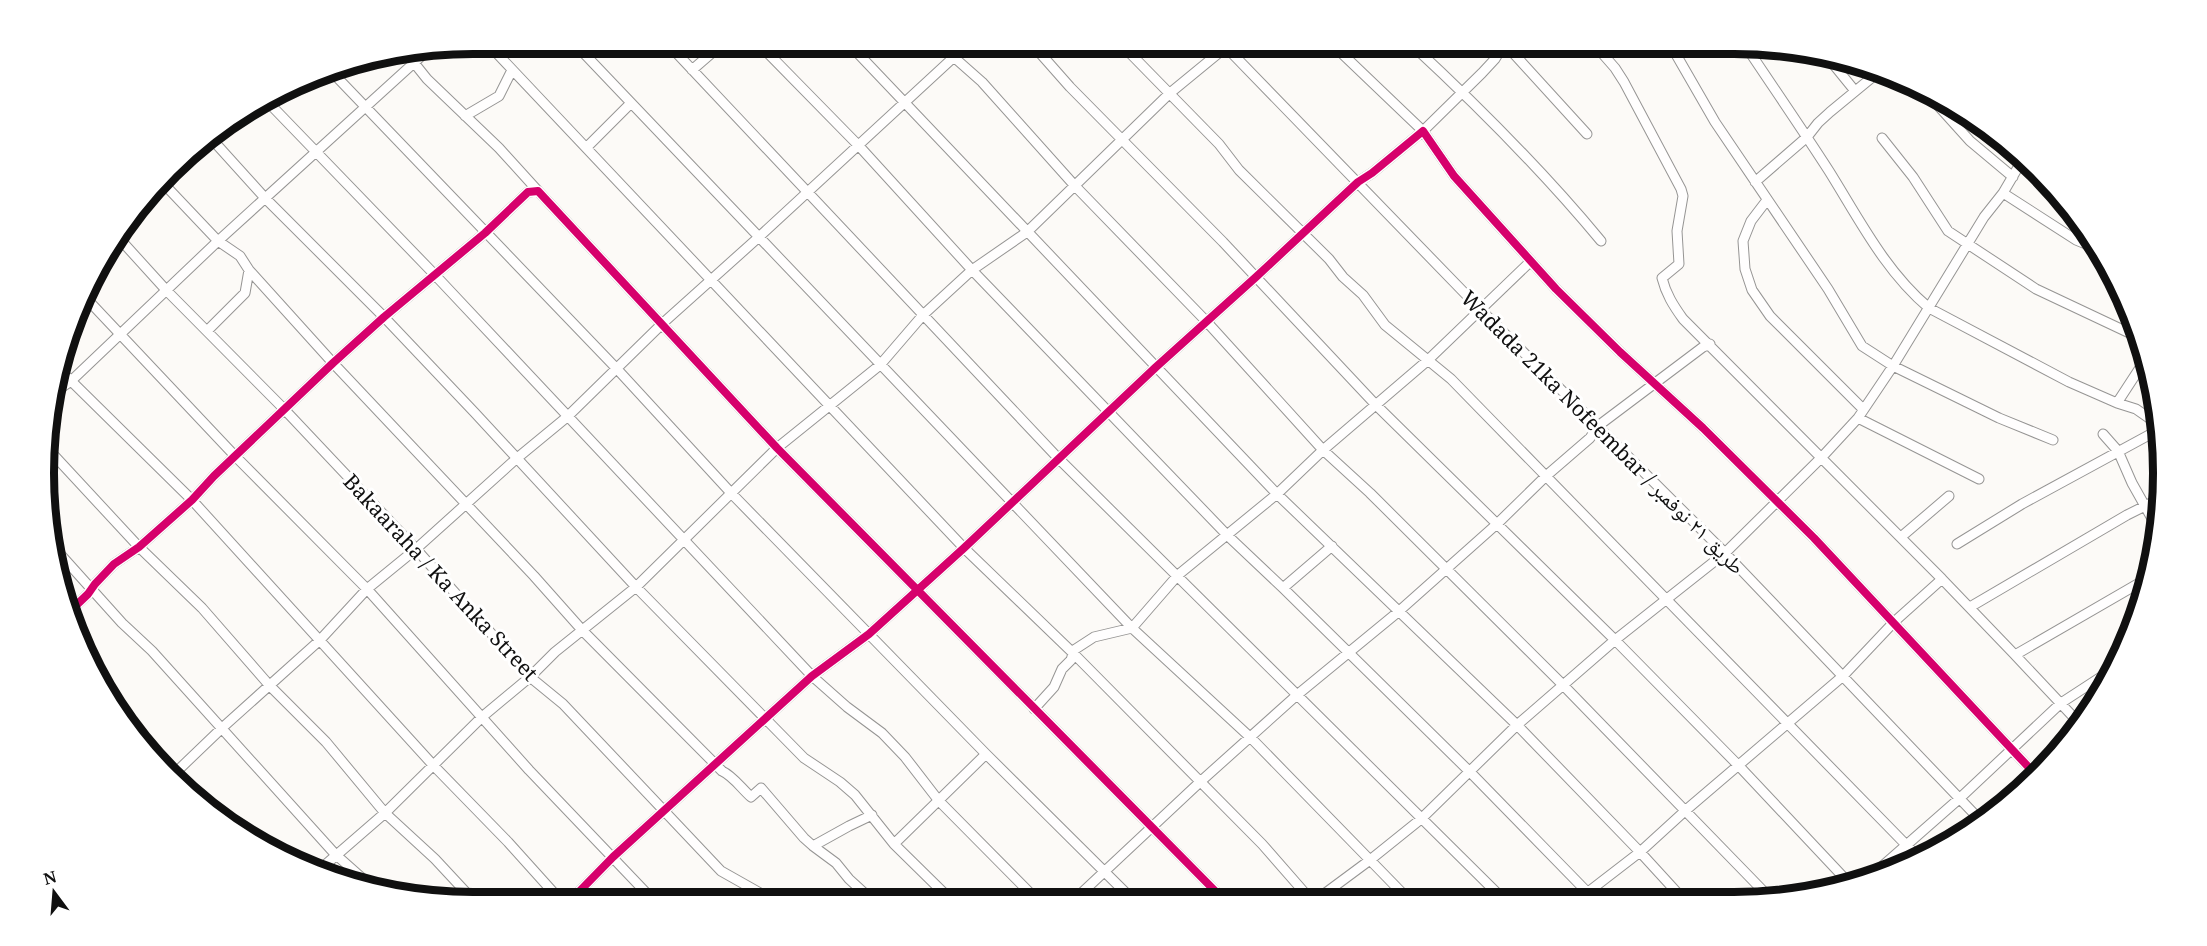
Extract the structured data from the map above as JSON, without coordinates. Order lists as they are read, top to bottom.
{
  "streets": {
    "street": ["Wadada 21ka Nofeembar / طريق ٢١ نوفمبر", "Bakaaraha / Ka Anka Street"]
  },
  "north": "top"
}
